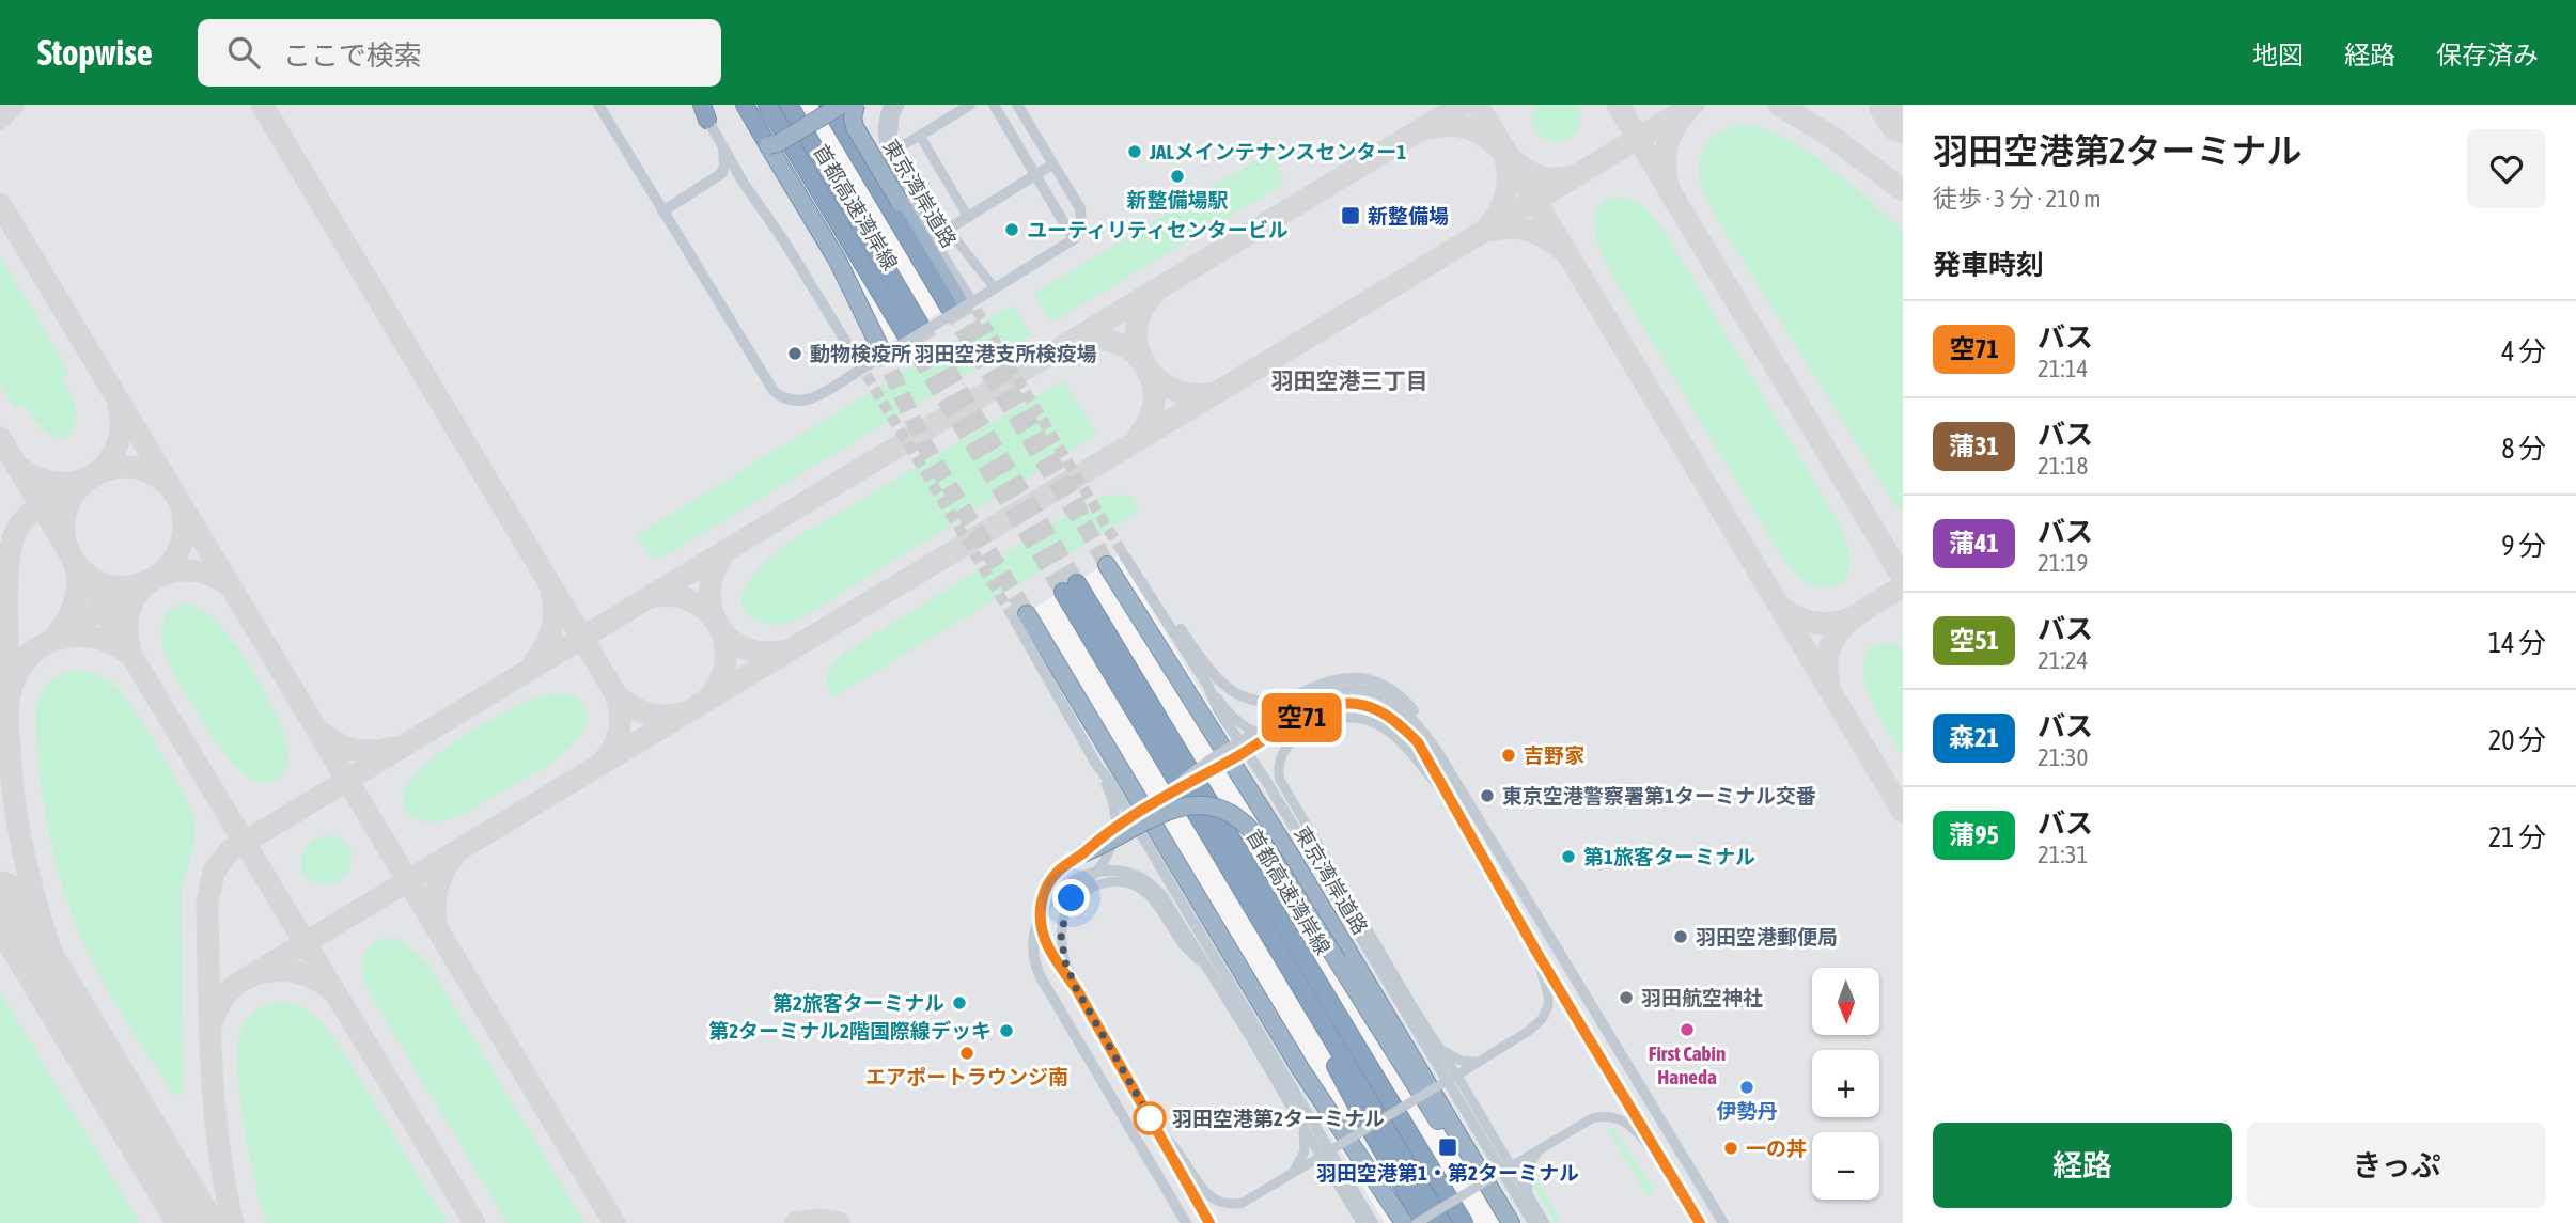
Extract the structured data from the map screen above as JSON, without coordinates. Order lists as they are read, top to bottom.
{
  "streets": {
    "highway": ["東京湾岸道路", "首都高速湾岸線"]
  },
  "districts": ["羽田空港三丁目"],
  "places": {
    "other": [
      "JALメインテナンスセンター1",
      "新整備場駅",
      "ユーティリティセンタービル",
      "動物検疫所 羽田空港支所検疫場",
      "吉野家",
      "東京空港警察署第1ターミナル交番",
      "第1旅客ターミナル",
      "羽田空港郵便局",
      "羽田航空神社",
      "第2旅客ターミナル",
      "First Cabin Haneda",
      "第2ターミナル2階国際線デッキ",
      "エアポートラウンジ南",
      "伊勢丹",
      "羽田空港第2ターミナル",
      "一の丼"
    ],
    "transit": ["新整備場", "羽田空港第1・第2ターミナル"]
  },
  "lines": ["bus line 空71"],
  "north": "bottom",
  "page": {
    "header": "Stopwise",
    "search": "ここで検索",
    "nav": ["地図", "経路", "保存済み"],
    "on_map": "空71",
    "heading": [
      ["羽田空港第2ターミナル", "徒歩 · 3 分 · 210 m"],
      "発車時刻"
    ],
    "list": [
      {
        "mark": "空71",
        "name": "バス",
        "note": "21:14",
        "value": "4 分"
      },
      {
        "mark": "蒲31",
        "name": "バス",
        "note": "21:18",
        "value": "8 分"
      },
      {
        "mark": "蒲41",
        "name": "バス",
        "note": "21:19",
        "value": "9 分"
      },
      {
        "mark": "空51",
        "name": "バス",
        "note": "21:24",
        "value": "14 分"
      },
      {
        "mark": "森21",
        "name": "バス",
        "note": "21:30",
        "value": "20 分"
      },
      {
        "mark": "蒲95",
        "name": "バス",
        "note": "21:31",
        "value": "21 分"
      }
    ],
    "map_buttons": ["+", "−"],
    "buttons": ["経路", "きっぷ"]
  }
}
